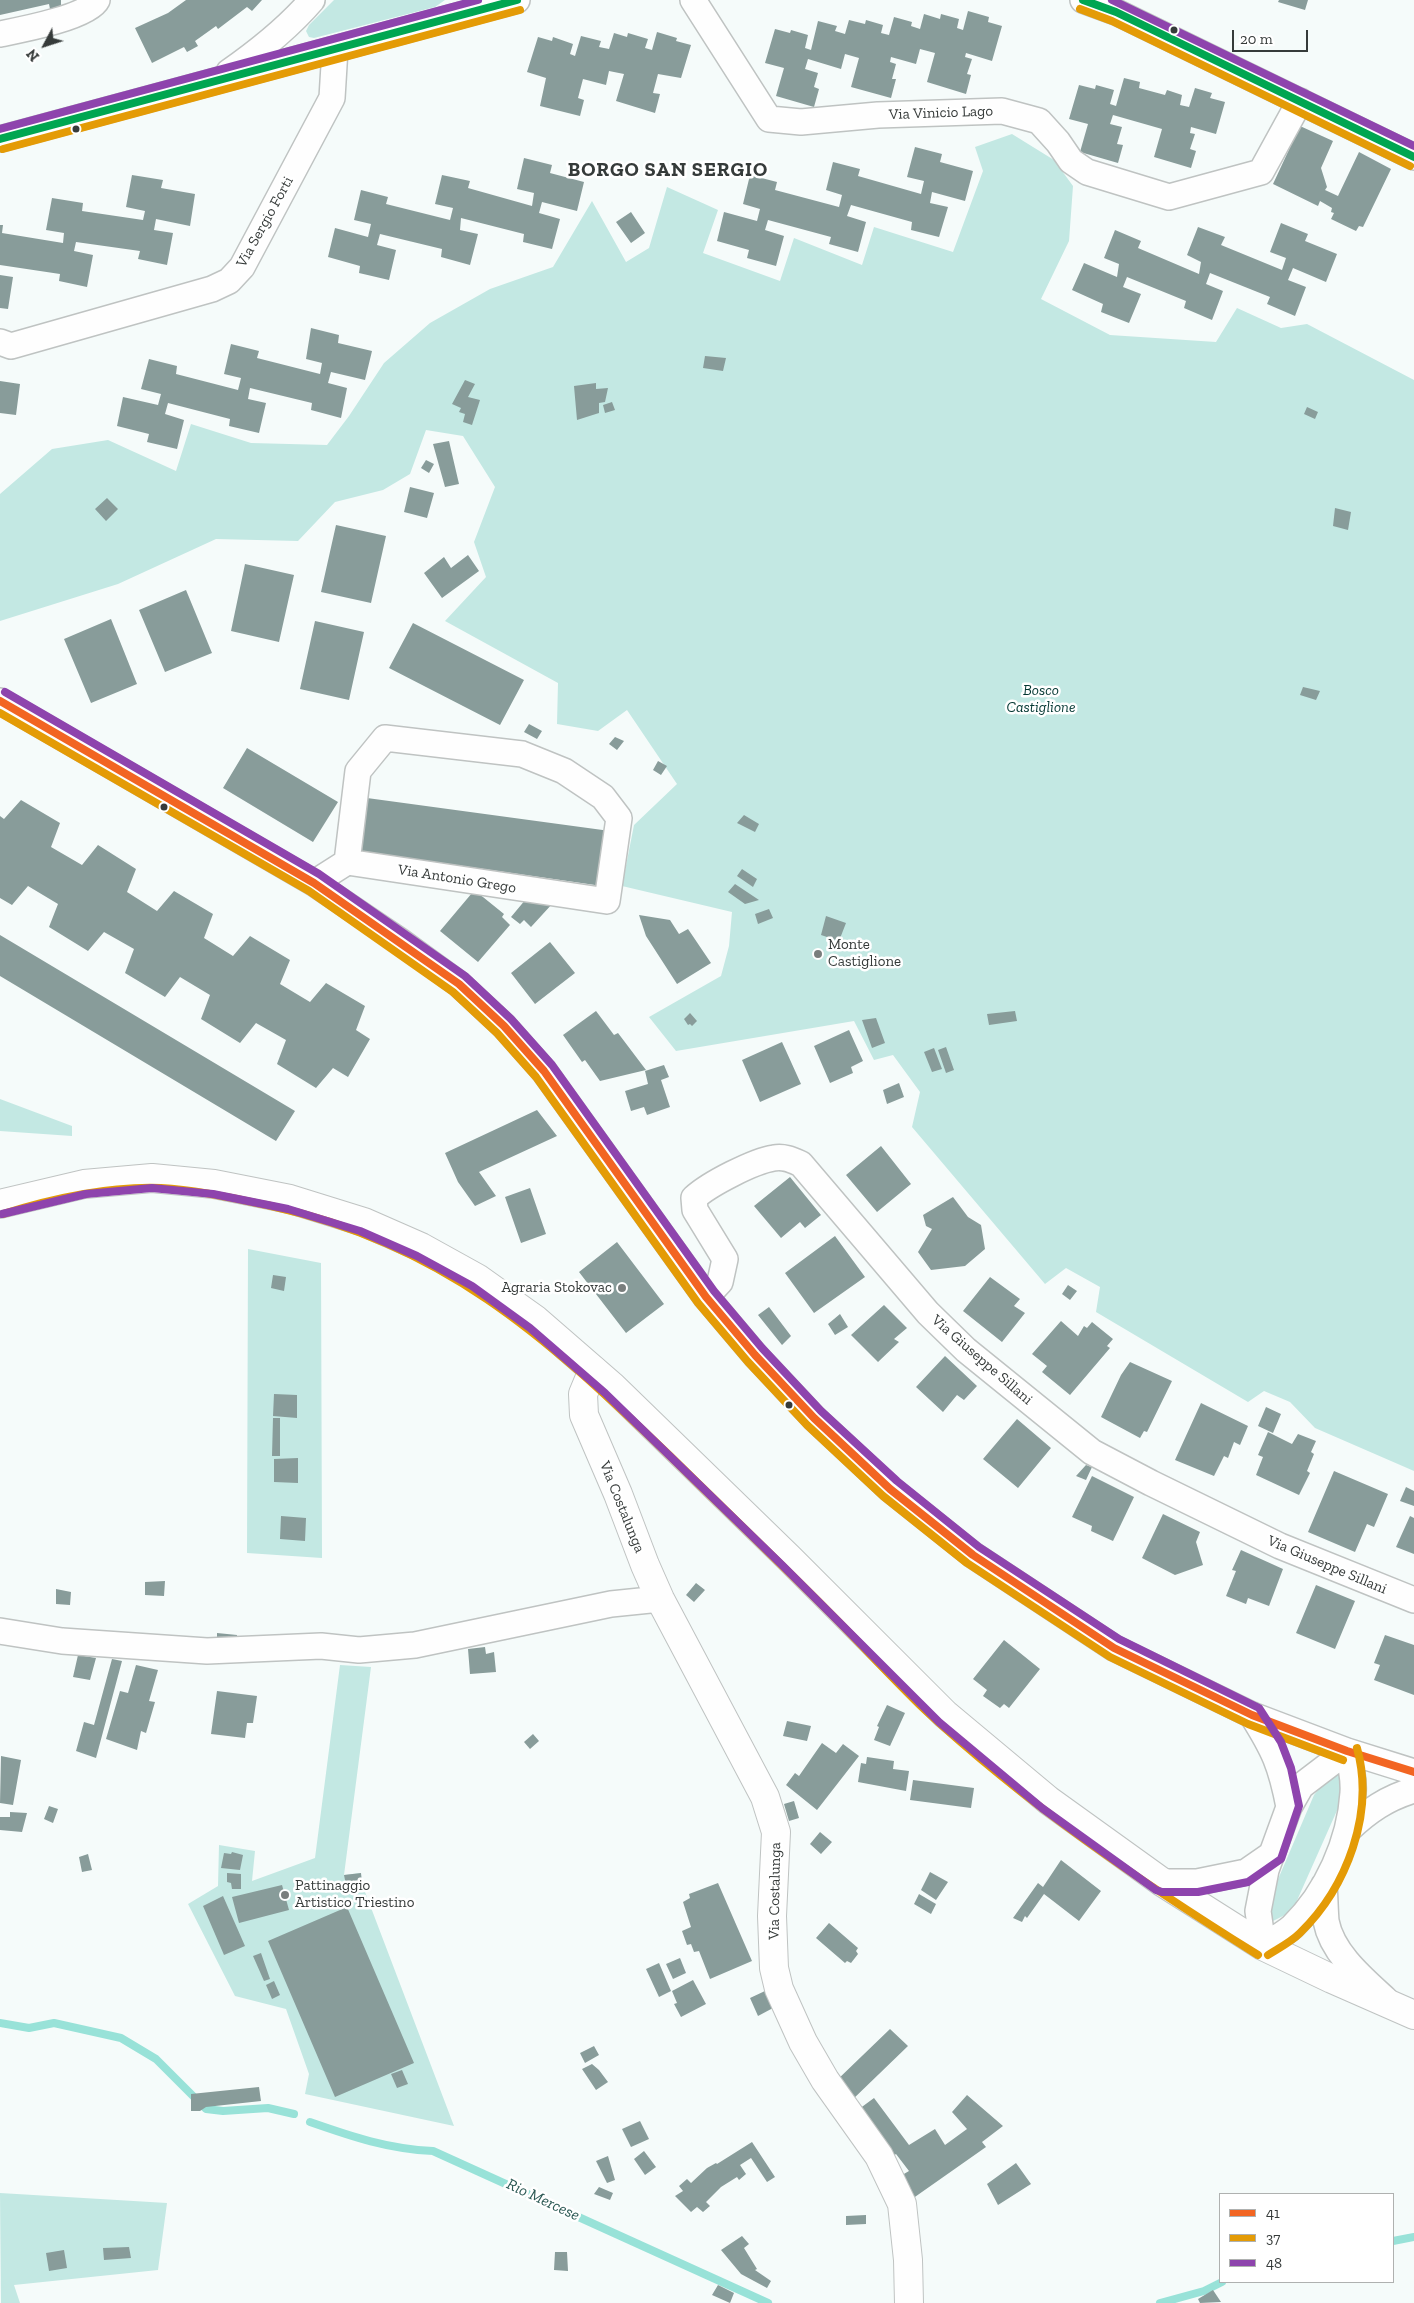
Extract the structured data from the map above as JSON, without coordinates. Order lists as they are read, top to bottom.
{
  "streets": {
    "main road": ["Via Costalunga"],
    "street": [
      "Via Vinicio Lago",
      "Via Sergio Forti",
      "Via Antonio Grego",
      "Via Giuseppe Sillani"
    ]
  },
  "districts": ["BORGO SAN SERGIO"],
  "water": ["Rio Mercese"],
  "parks": ["Bosco Castiglione"],
  "places": ["Monte Castiglione", "Agraria Stokovac", "Pattinaggio Artistico Triestino"],
  "lines": [
    "transit line 48",
    "transit line 20",
    "transit line 37",
    "transit line 41"
  ],
  "legend": ["41", "37", "48"],
  "scale_bar": "20 m",
  "north": "bottom left"
}
